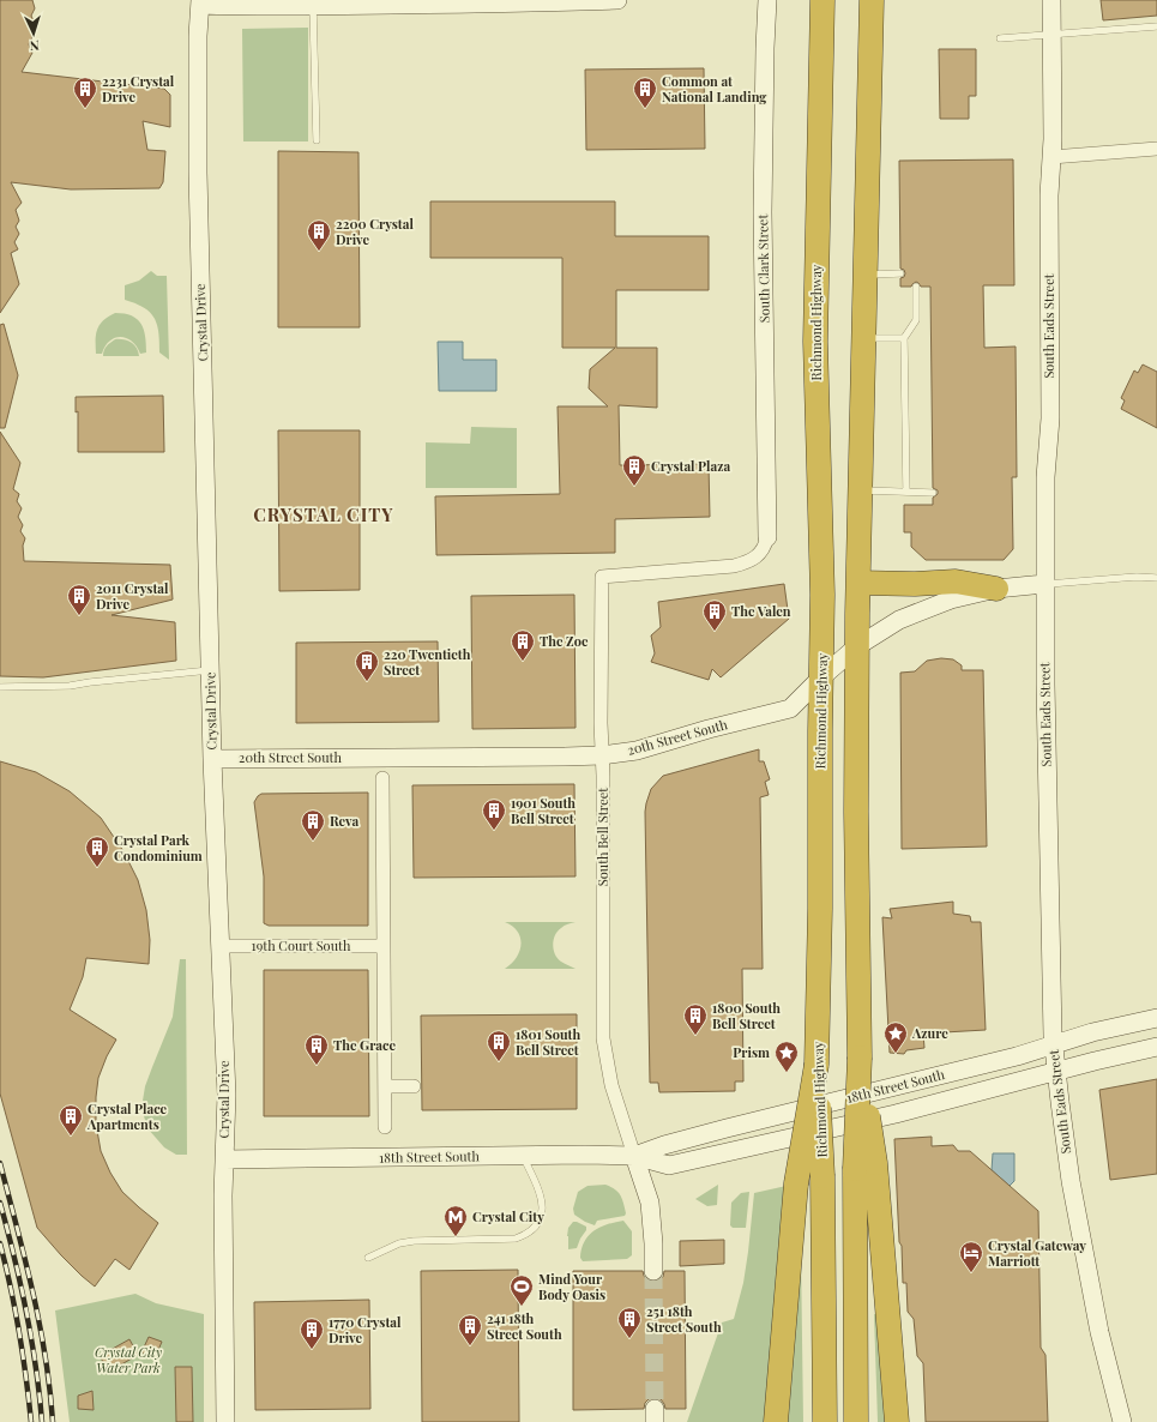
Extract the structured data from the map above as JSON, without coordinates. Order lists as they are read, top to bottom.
{
  "streets": {
    "highway": ["Richmond Highway"],
    "street": [
      "South Clark Street",
      "Crystal Drive",
      "South Eads Street",
      "20th Street South",
      "South Bell Street",
      "19th Court South",
      "18th Street South"
    ]
  },
  "crossings": [
    ["South Clark Street", "South Bell Street"],
    ["Crystal Drive", "20th Street South"],
    ["Crystal Drive", "19th Court South"],
    ["Crystal Drive", "18th Street South"],
    ["Richmond Highway", "20th Street South"],
    ["South Eads Street", "20th Street South"],
    ["South Eads Street", "18th Street South"],
    ["20th Street South", "South Bell Street"],
    ["South Bell Street", "18th Street South"]
  ],
  "districts": ["CRYSTAL CITY"],
  "parks": ["Crystal City Water Park"],
  "places": {
    "building": [
      "2231 Crystal Drive",
      "Common at National Landing",
      "2200 Crystal Drive",
      "Crystal Plaza",
      "2011 Crystal Drive",
      "The Valen",
      "The Zoe",
      "220 Twentieth Street",
      "1901 South Bell Street",
      "Reva",
      "Crystal Park Condominium",
      "1800 South Bell Street",
      "1801 South Bell Street",
      "The Grace",
      "Crystal Place Apartments",
      "251 18th Street South",
      "241 18th Street South",
      "1770 Crystal Drive"
    ],
    "place": ["Azure", "Prism"],
    "metro station": ["Crystal City"],
    "hotel": ["Crystal Gateway Marriott"],
    "sports": ["Mind Your Body Oasis"]
  },
  "north": "bottom"
}
